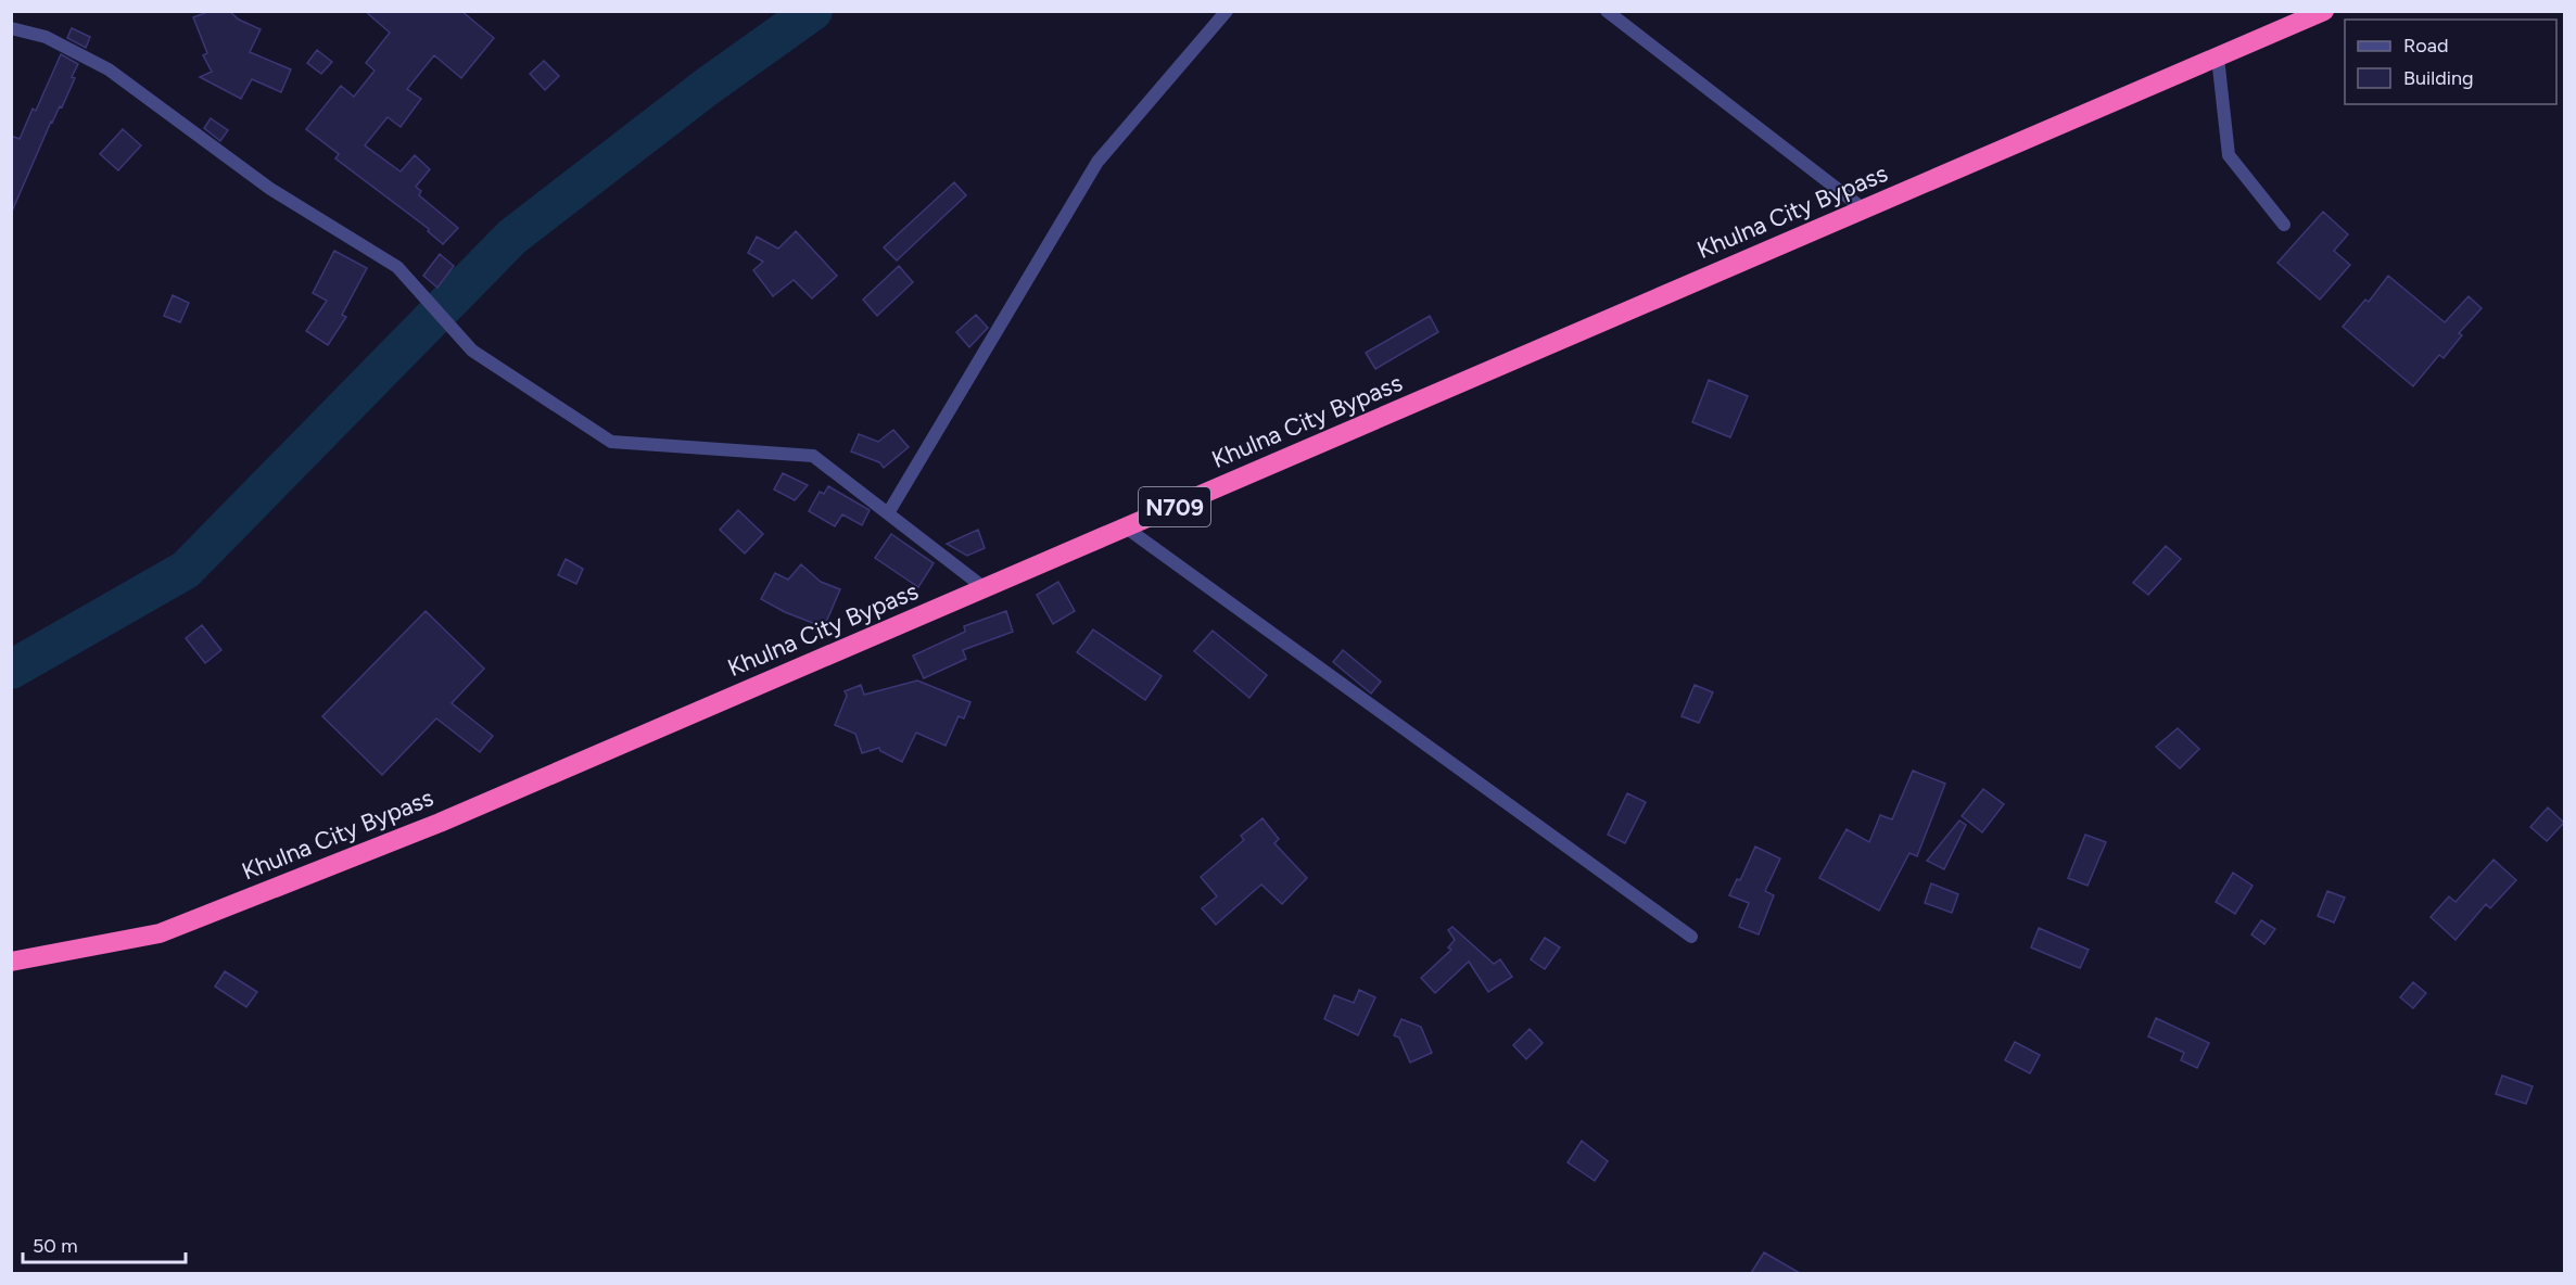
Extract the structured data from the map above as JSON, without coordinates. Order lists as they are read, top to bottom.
{
  "streets": {
    "highway": ["Khulna City Bypass", "N709"]
  },
  "legend": ["Road", "Building"],
  "scale_bar": "50 m"
}
